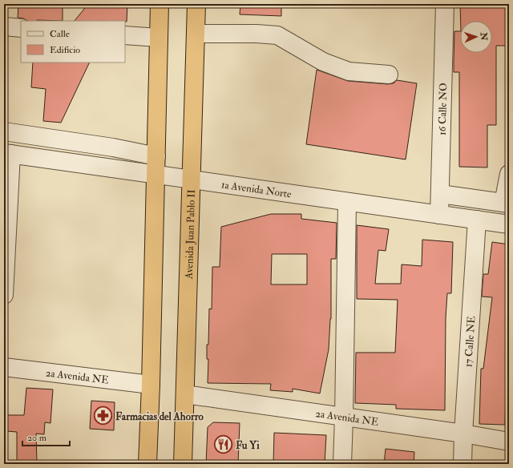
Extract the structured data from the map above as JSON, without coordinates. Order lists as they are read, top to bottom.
{
  "streets": {
    "highway": ["Avenida Juan Pablo II"],
    "street": [
      "16 Calle NO",
      "1a Avenida Norte",
      "17 Calle NE",
      "2a Avenida NE"
    ]
  },
  "crossings": [
    ["16 Calle NO", "1a Avenida Norte"],
    ["1a Avenida Norte", "Avenida Juan Pablo II"],
    ["1a Avenida Norte", "17 Calle NE"],
    ["Avenida Juan Pablo II", "2a Avenida NE"],
    ["17 Calle NE", "2a Avenida NE"]
  ],
  "places": {
    "pharmacy": ["Farmacias del Ahorro"],
    "restaurant": ["Fu Yi"]
  },
  "legend": ["Calle", "Edificio"],
  "scale_bar": "20 m",
  "north": "right"
}
